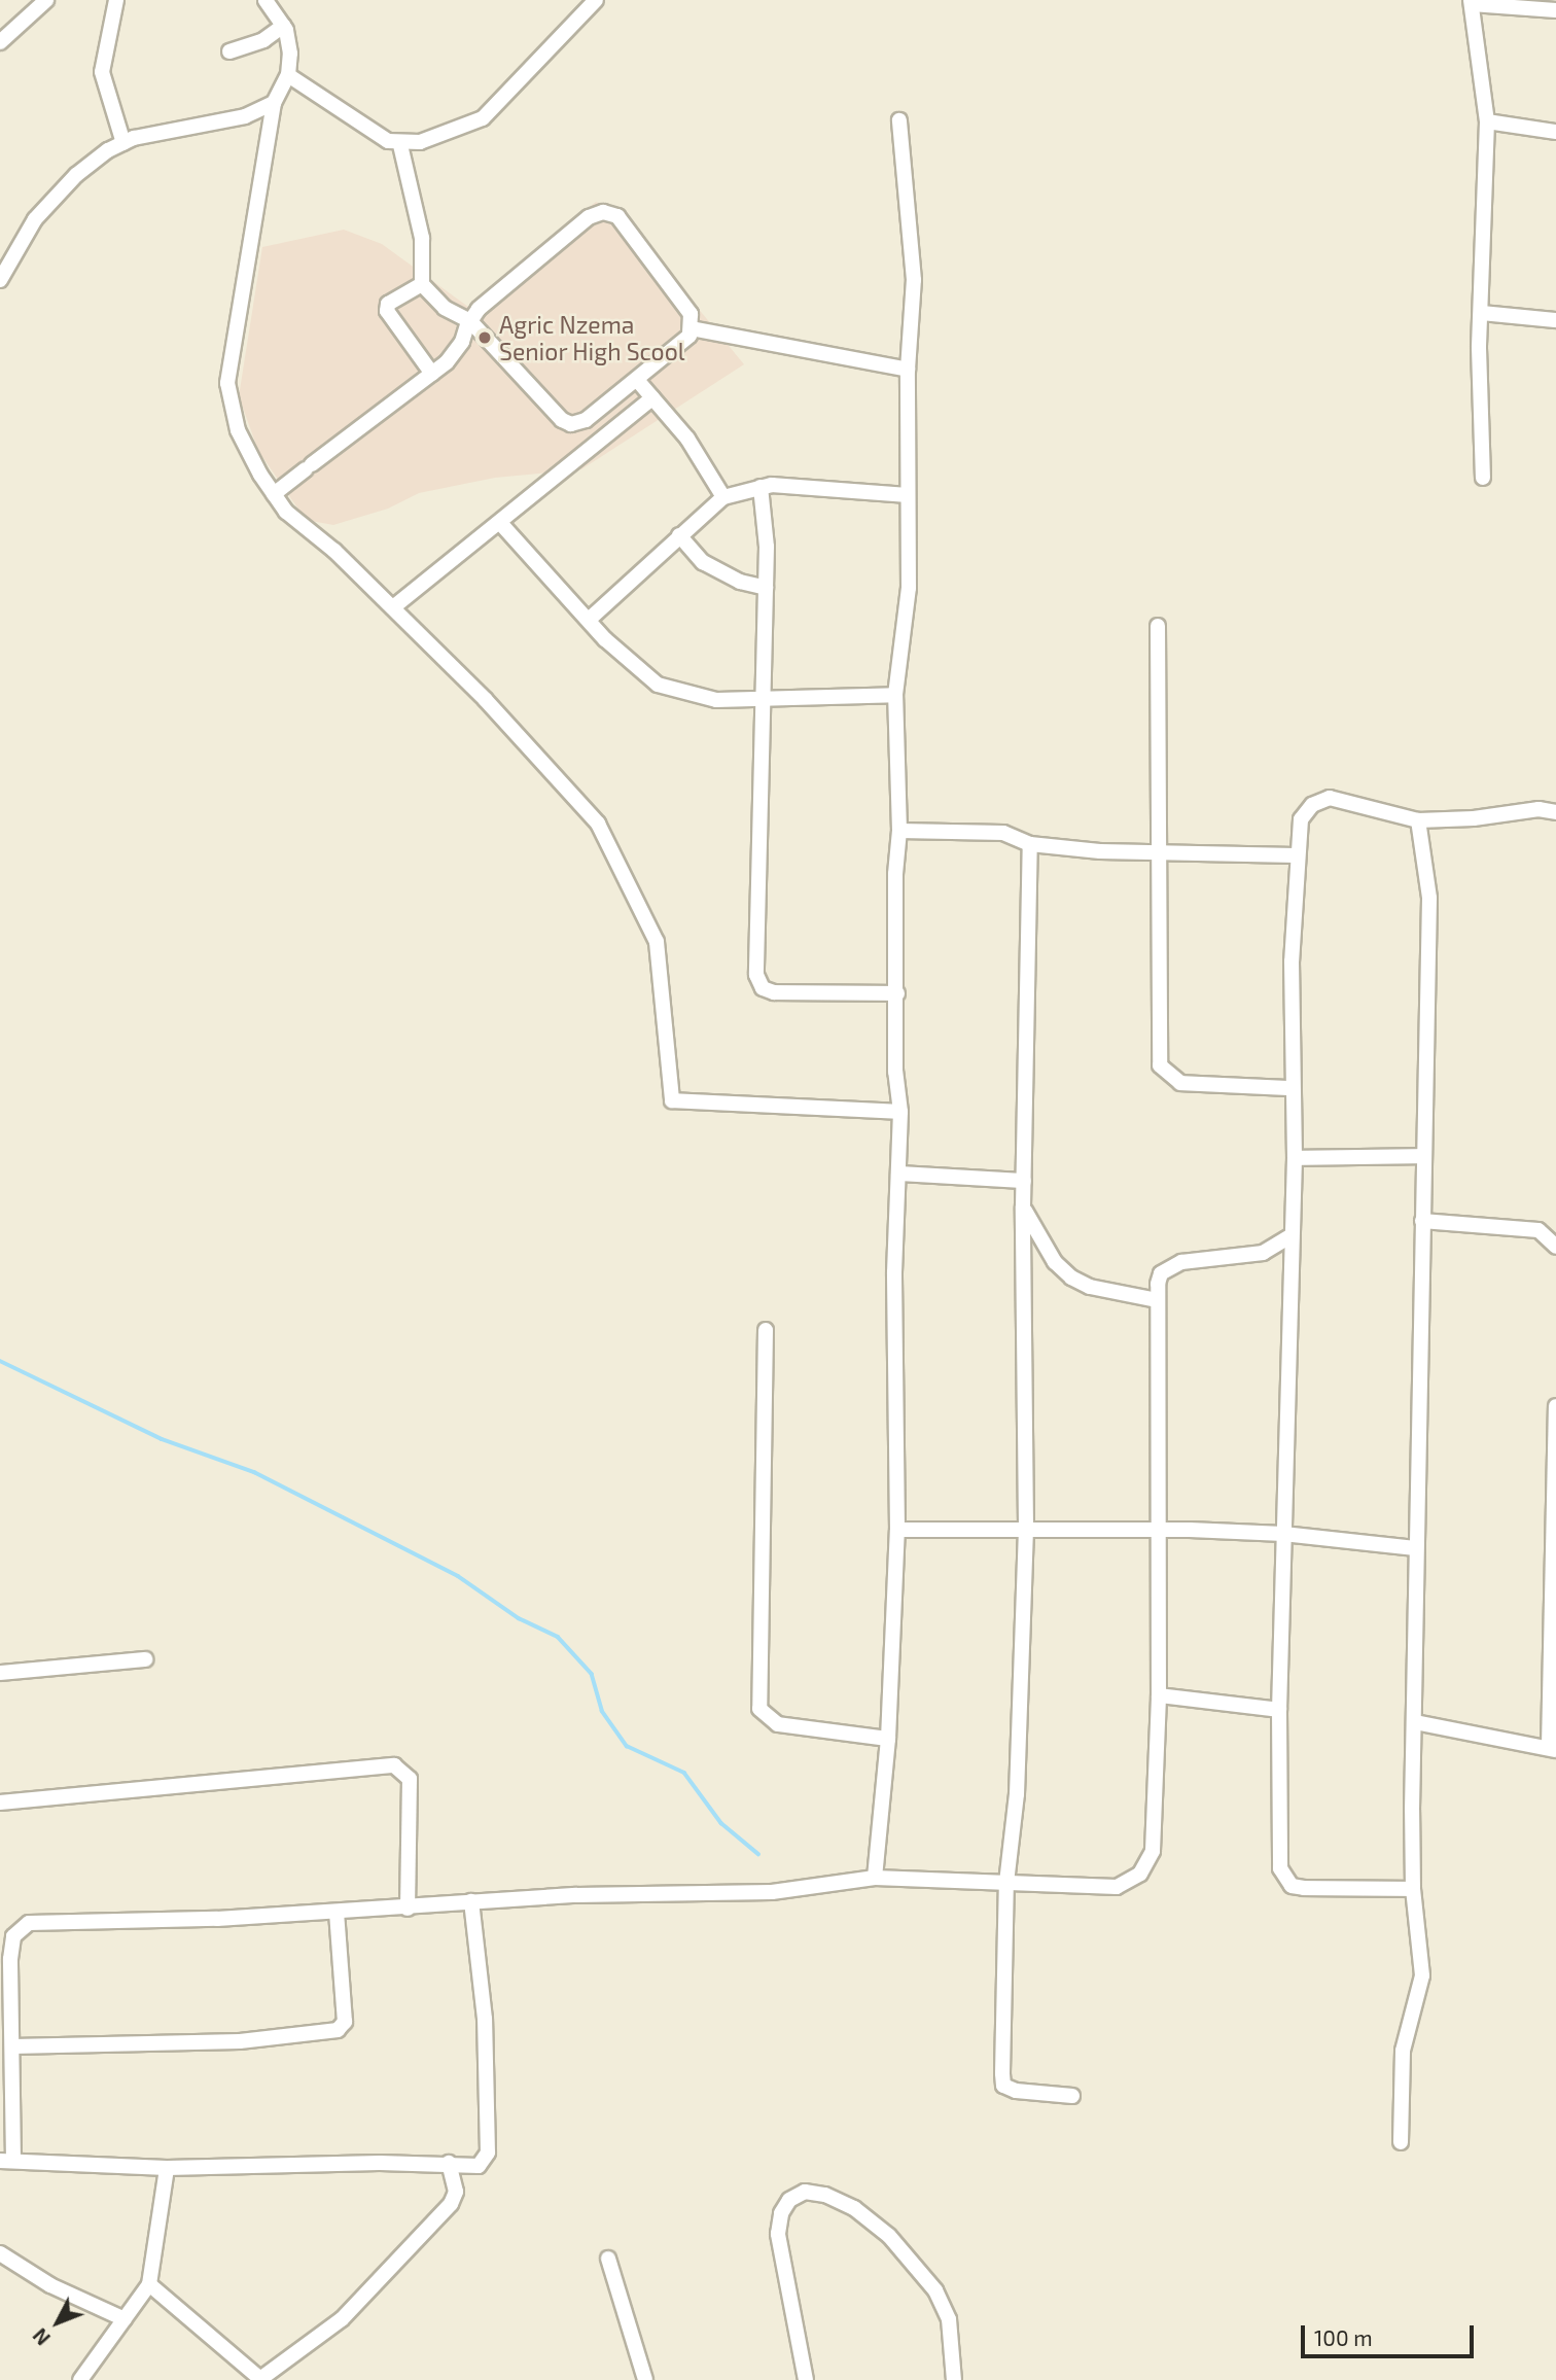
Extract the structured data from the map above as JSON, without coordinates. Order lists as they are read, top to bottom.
{
  "places": ["Agric Nzema Senior High Scool"],
  "scale_bar": "100 m",
  "north": "bottom left"
}
